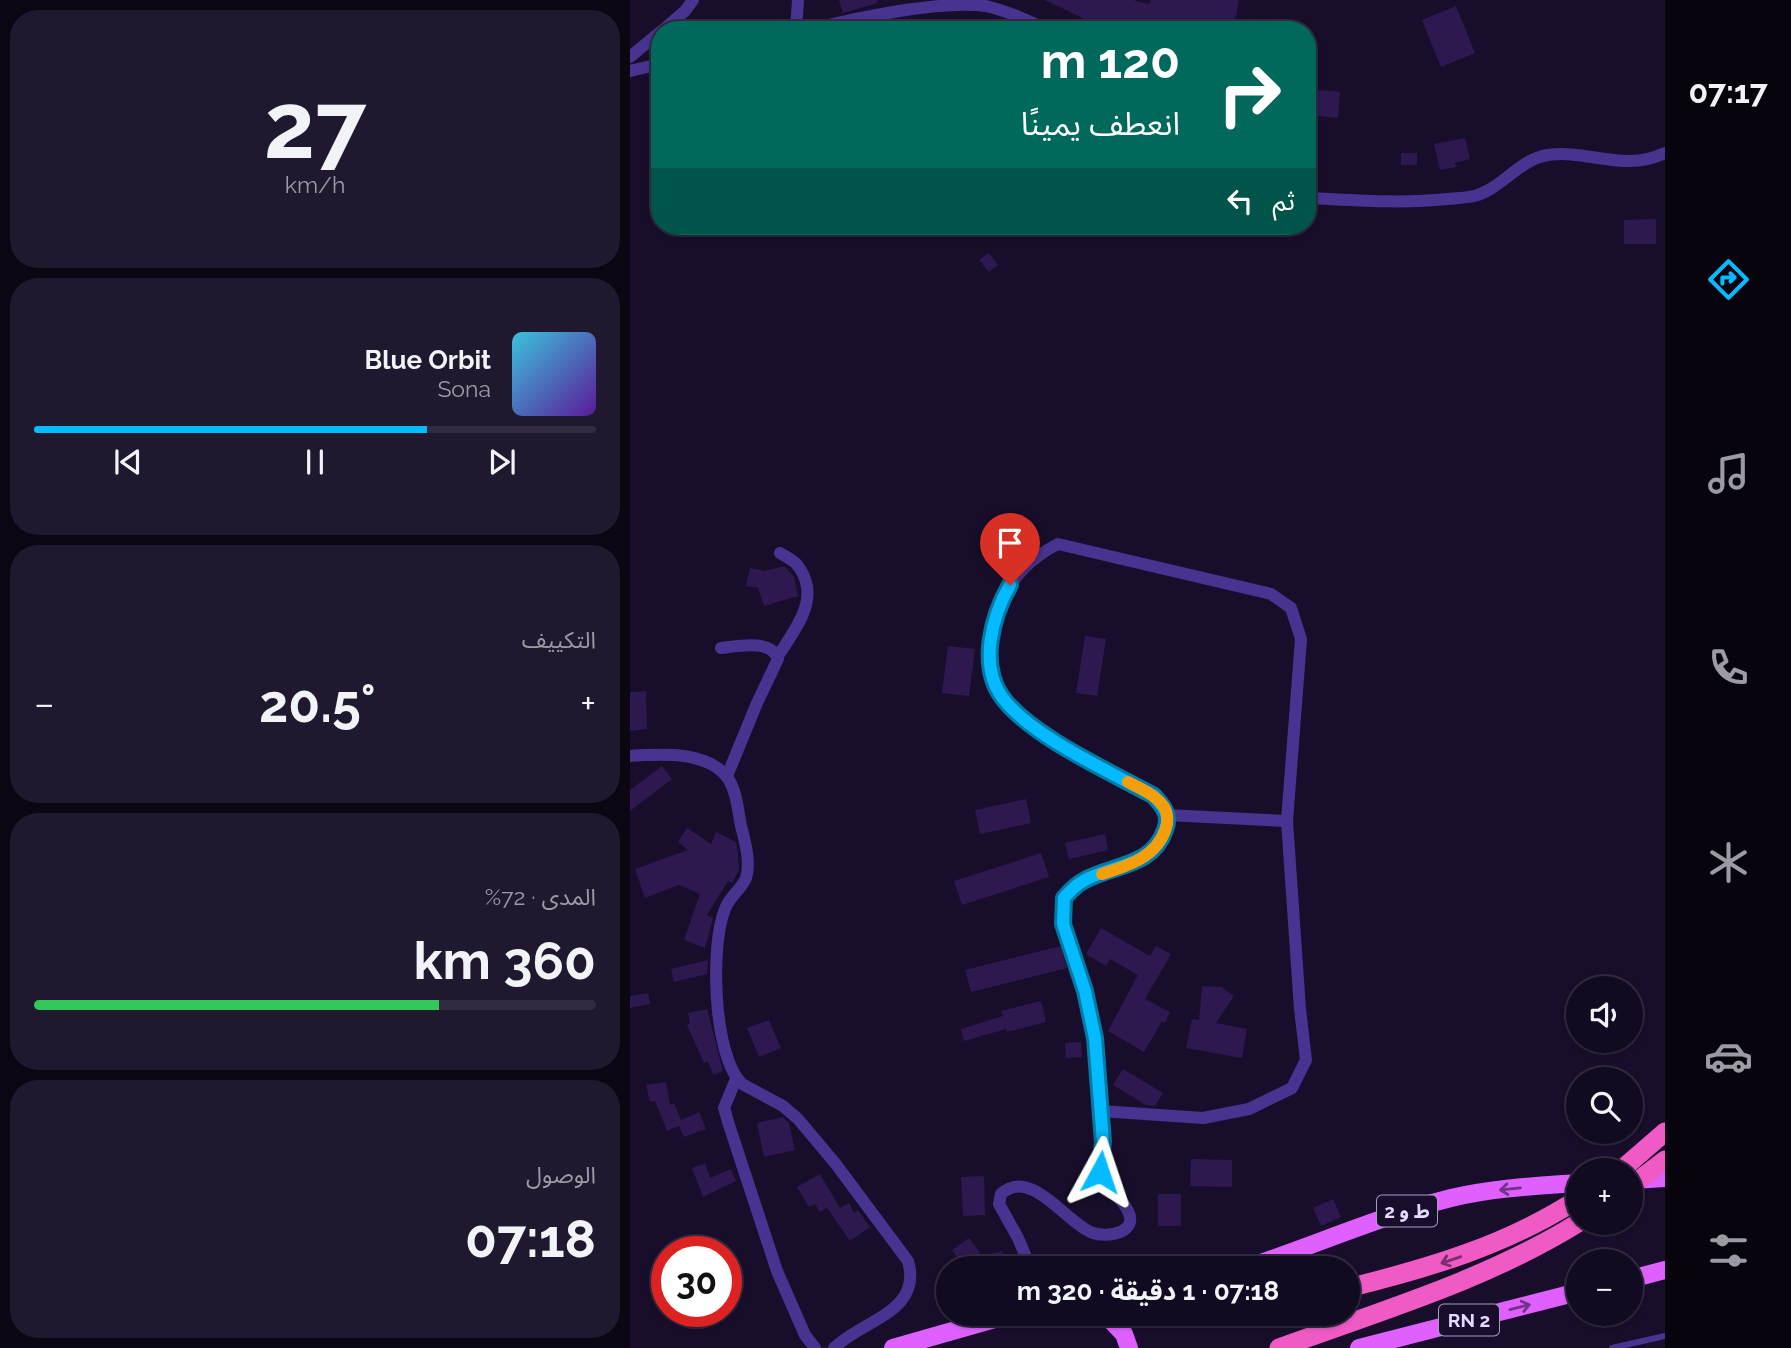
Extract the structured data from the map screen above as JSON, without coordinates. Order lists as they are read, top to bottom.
{
  "streets": {
    "main road": ["ط و 2", "RN 2"]
  },
  "page": {
    "tabs": "07:17",
    "tile": [
      ["27", "km/h"],
      "التكييف",
      ["المدى · 72%", "360 km"],
      ["الوصول", "07:18"]
    ],
    "turn": ["120 m", "انعطف يمينًا"],
    "then": "ثم",
    "song": ["Blue Orbit", "Sona"],
    "heat": ["−", "20.5°", "+"],
    "map_buttons": ["+", "−"],
    "limit": "30",
    "trip": "07:18 · 1 دقيقة · 320 m"
  }
}
